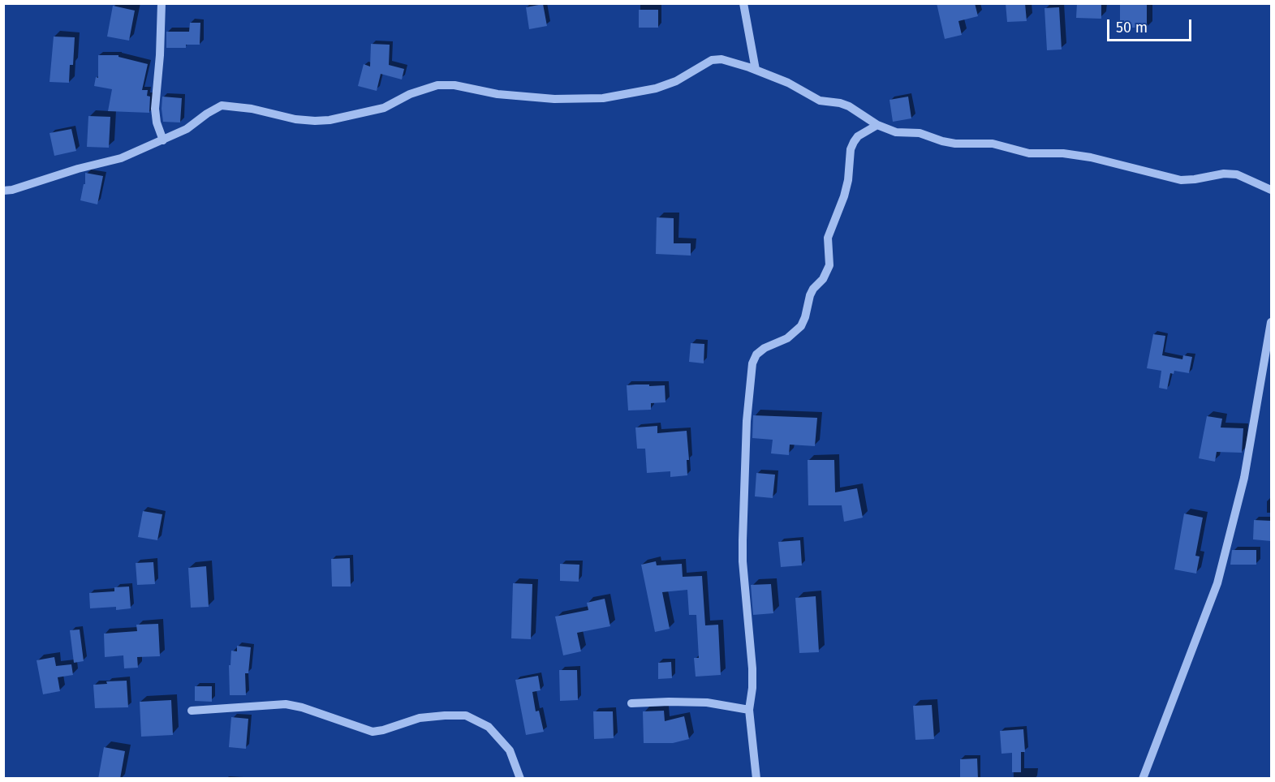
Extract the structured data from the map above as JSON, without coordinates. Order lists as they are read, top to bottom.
{
  "scale_bar": "50 m"
}
